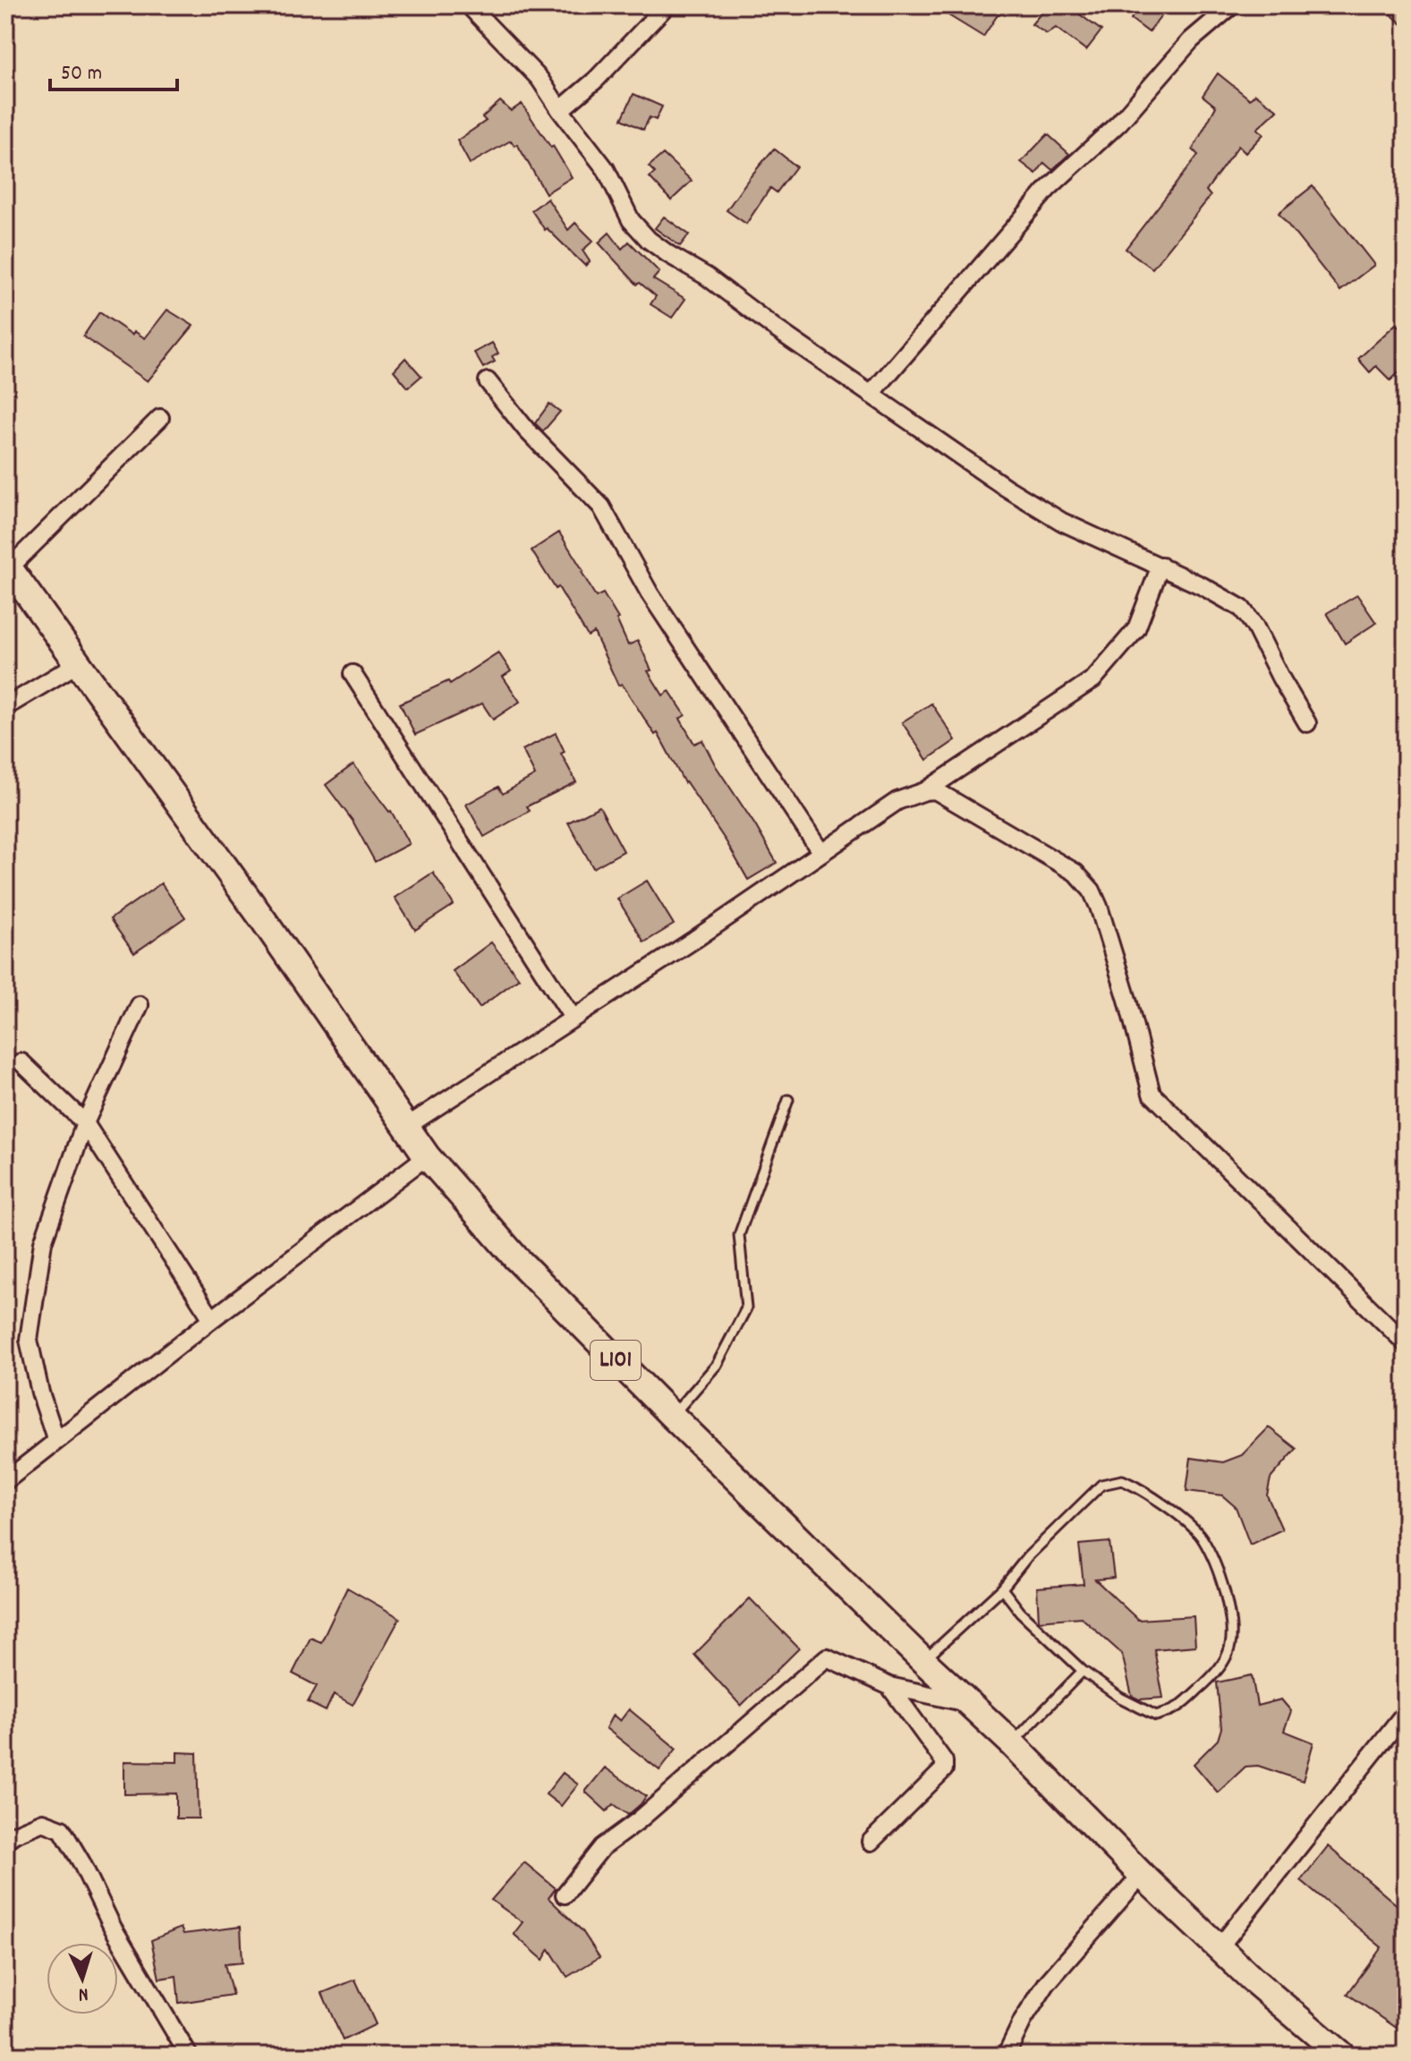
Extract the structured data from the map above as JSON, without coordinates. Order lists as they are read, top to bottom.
{
  "streets": {
    "main road": ["L101"]
  },
  "scale_bar": "50 m",
  "north": "bottom"
}
